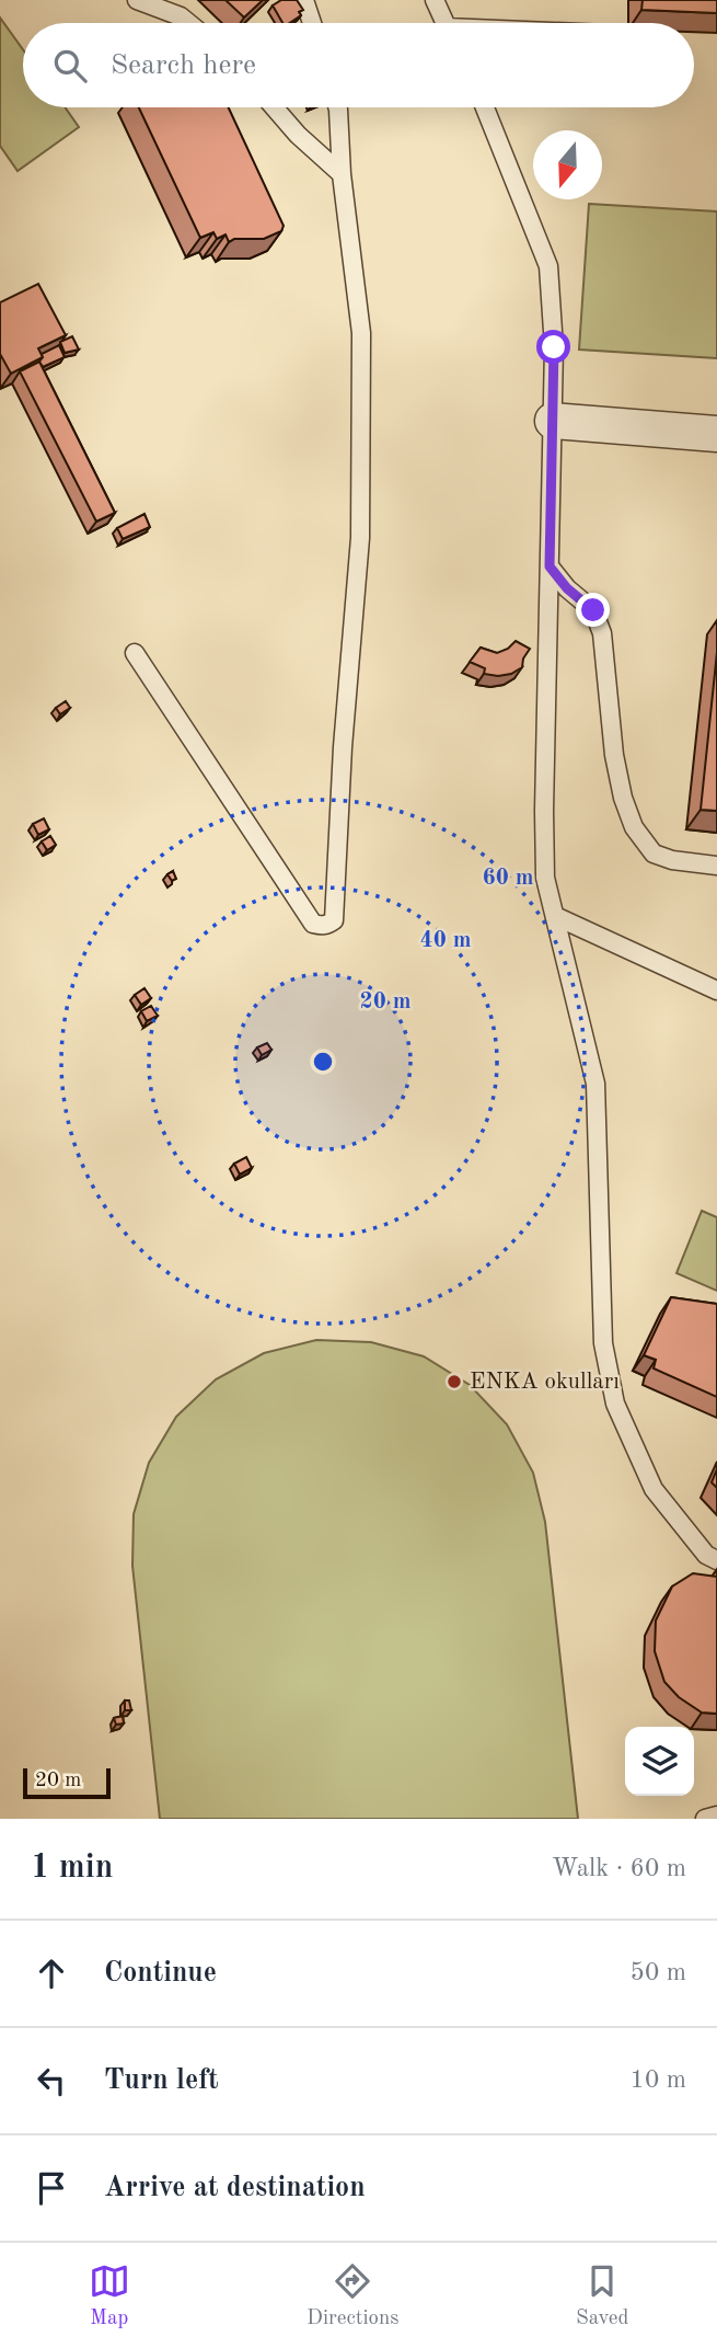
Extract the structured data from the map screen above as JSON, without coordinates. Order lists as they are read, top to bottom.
{
  "places": ["ENKA okulları"],
  "scale_bar": "20 m",
  "north": "bottom",
  "page": {
    "search": "Search here",
    "scale": "20 m",
    "heading": ["1 min", "Walk · 60 m"],
    "list": [
      ["Continue", "50 m"],
      ["Turn left", "10 m"],
      "Arrive at destination"
    ],
    "nav": ["Map", "Directions", "Saved"]
  },
  "rings": ["60 m", "40 m", "20 m"]
}
